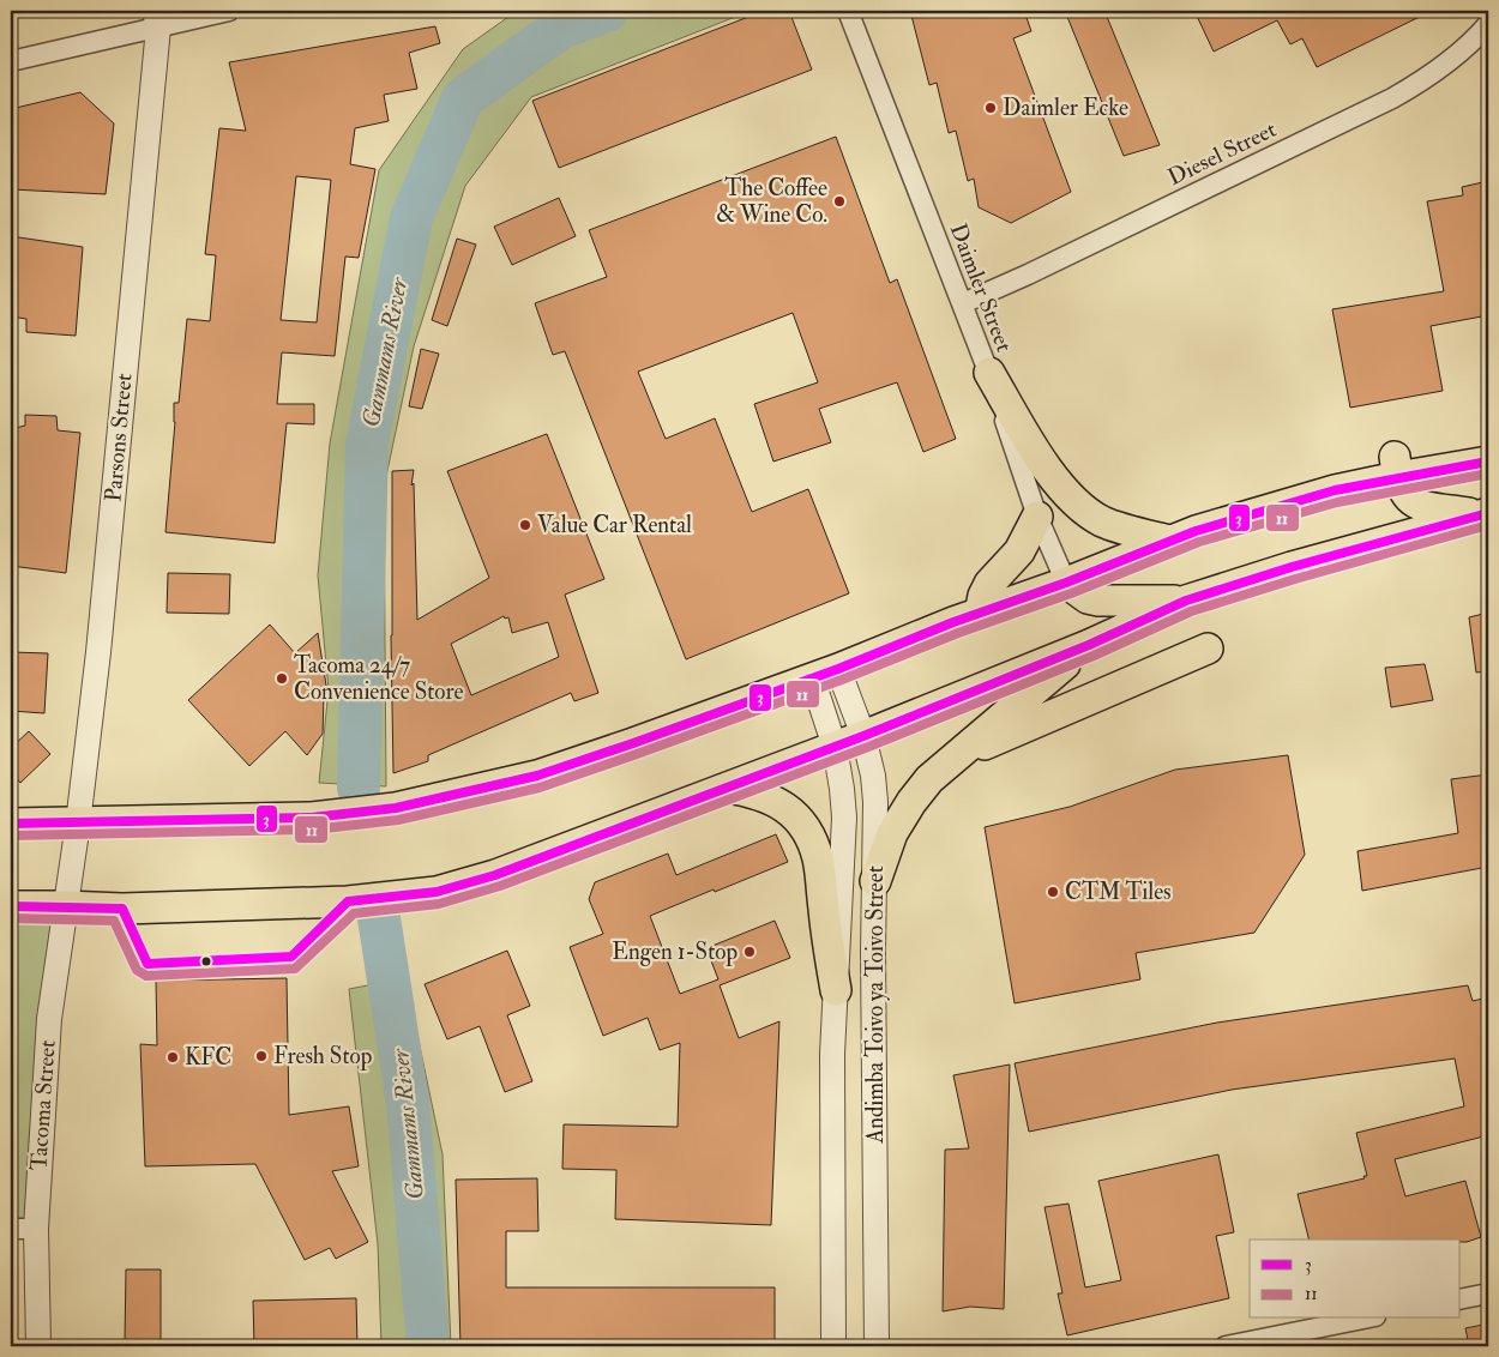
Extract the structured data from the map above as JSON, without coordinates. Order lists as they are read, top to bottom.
{
  "streets": {
    "street": [
      "Diesel Street",
      "Daimler Street",
      "Parsons Street",
      "Andimba Toivo ya Toivo Street",
      "Tacoma Street"
    ]
  },
  "crossings": [
    ["Diesel Street", "Daimler Street"],
    ["Parsons Street", "Tacoma Street"]
  ],
  "water": ["Gammams River"],
  "places": [
    "Daimler Ecke",
    "The Coffee & Wine Co.",
    "Value Car Rental",
    "Tacoma 24/7 Convenience Store",
    "CTM Tiles",
    "Engen 1-Stop",
    "Fresh Stop",
    "KFC"
  ],
  "lines": ["transit line 3", "transit line 11"],
  "legend": ["3", "11"]
}
